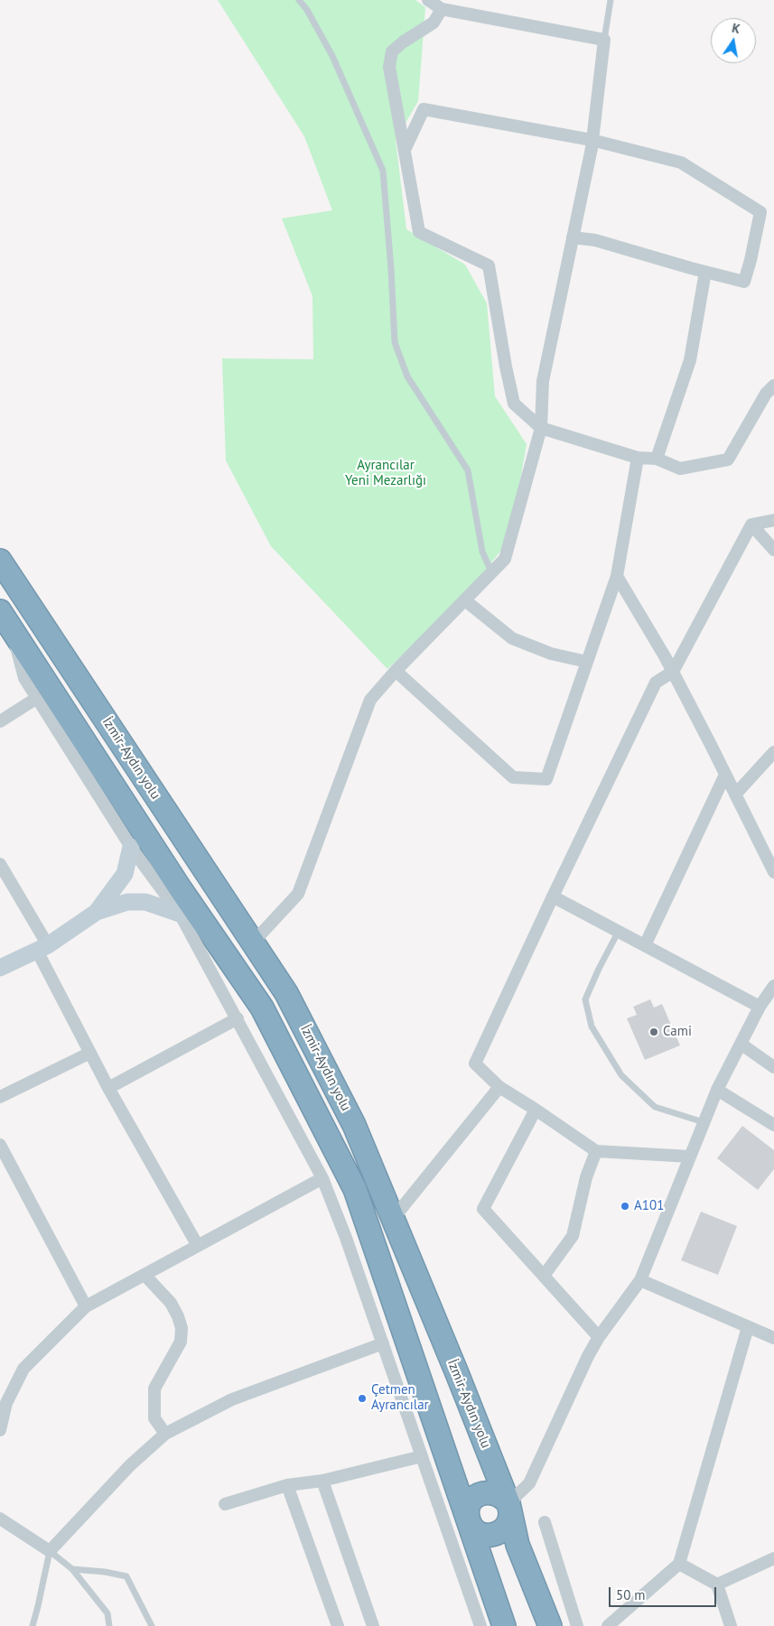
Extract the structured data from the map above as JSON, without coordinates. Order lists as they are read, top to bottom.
{
  "streets": {
    "highway": ["İzmir-Aydın yolu"]
  },
  "parks": ["Ayrancılar Yeni Mezarlığı"],
  "places": ["Cami", "A101", "Çetmen Ayrancılar"],
  "scale_bar": "50 m",
  "north": "top"
}
